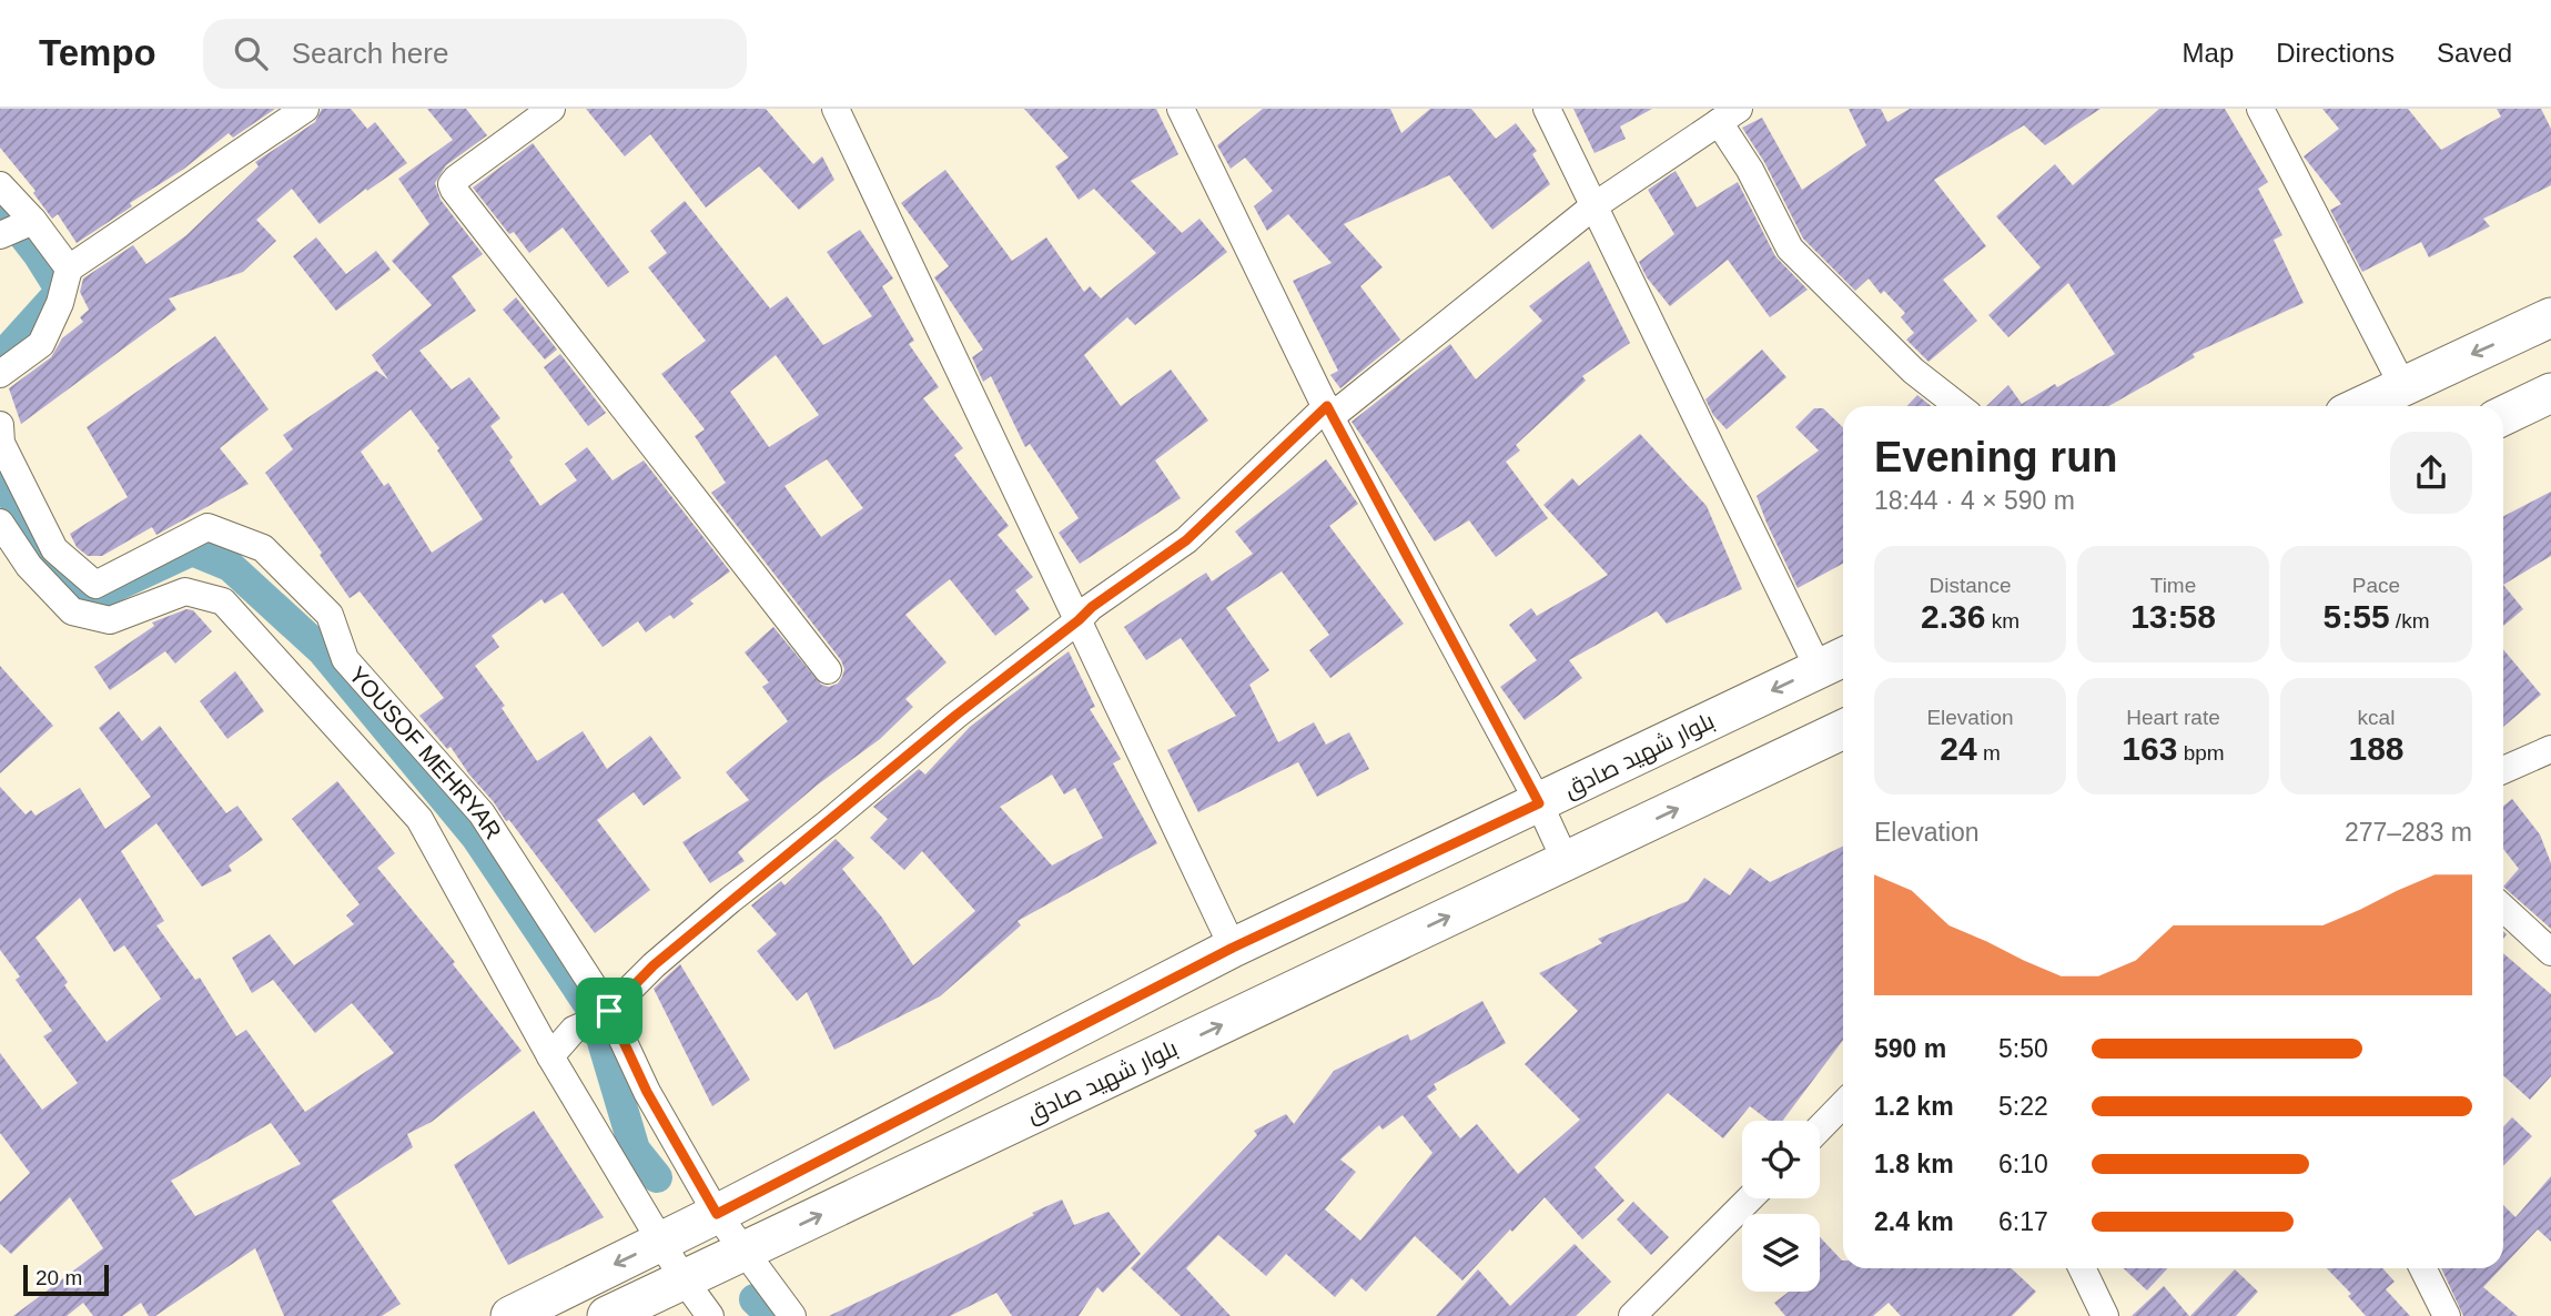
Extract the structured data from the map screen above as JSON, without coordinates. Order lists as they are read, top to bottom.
{
  "streets": {
    "main road": ["بلوار شهید صادق"],
    "street": ["YOUSOF MEHRYAR"]
  },
  "crossings": [
    ["YOUSOF MEHRYAR", "بلوار شهید صادق"]
  ],
  "scale_bar": "20 m",
  "page": {
    "header": "Tempo",
    "search": "Search here",
    "nav": ["Map", "Directions", "Saved"],
    "heading": ["Evening run", "18:44 · 4 × 590 m"],
    "stats": [
      ["Distance", "2.36 km"],
      ["Time", "13:58"],
      ["Pace", "5:55 /km"],
      ["Elevation", "24 m"],
      ["Heart rate", "163 bpm"],
      ["kcal", "188"]
    ],
    "chart": ["Elevation", "277–283 m"],
    "list": [
      {
        "name": "590 m",
        "note": "5:50"
      },
      {
        "name": "1.2 km",
        "note": "5:22"
      },
      {
        "name": "1.8 km",
        "note": "6:10"
      },
      {
        "name": "2.4 km",
        "note": "6:17"
      }
    ],
    "scale": "20 m"
  }
}
